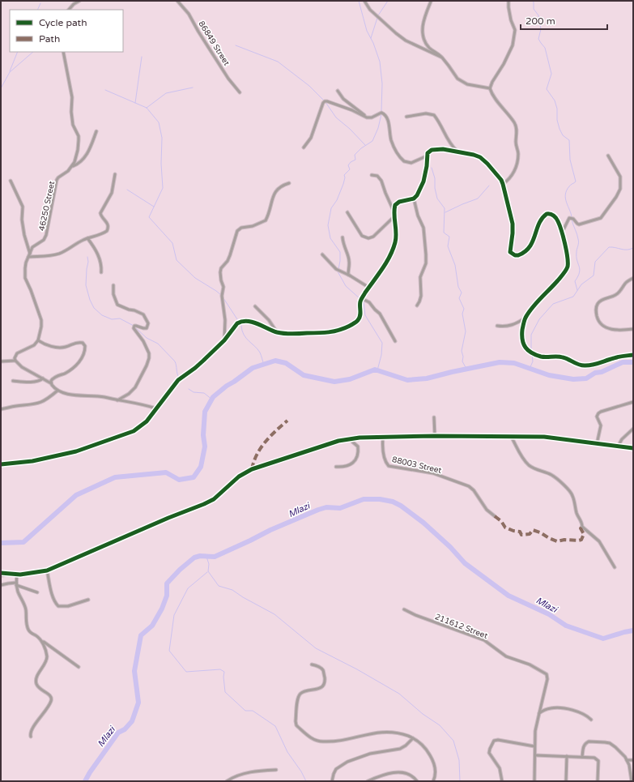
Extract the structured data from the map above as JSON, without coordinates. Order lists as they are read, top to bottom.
{
  "streets": {
    "street": [
      "86849 Street",
      "46250 Street",
      "88003 Street",
      "211612 Street"
    ]
  },
  "water": ["Mlazi"],
  "legend": ["Cycle path", "Path"],
  "scale_bar": "200 m"
}
